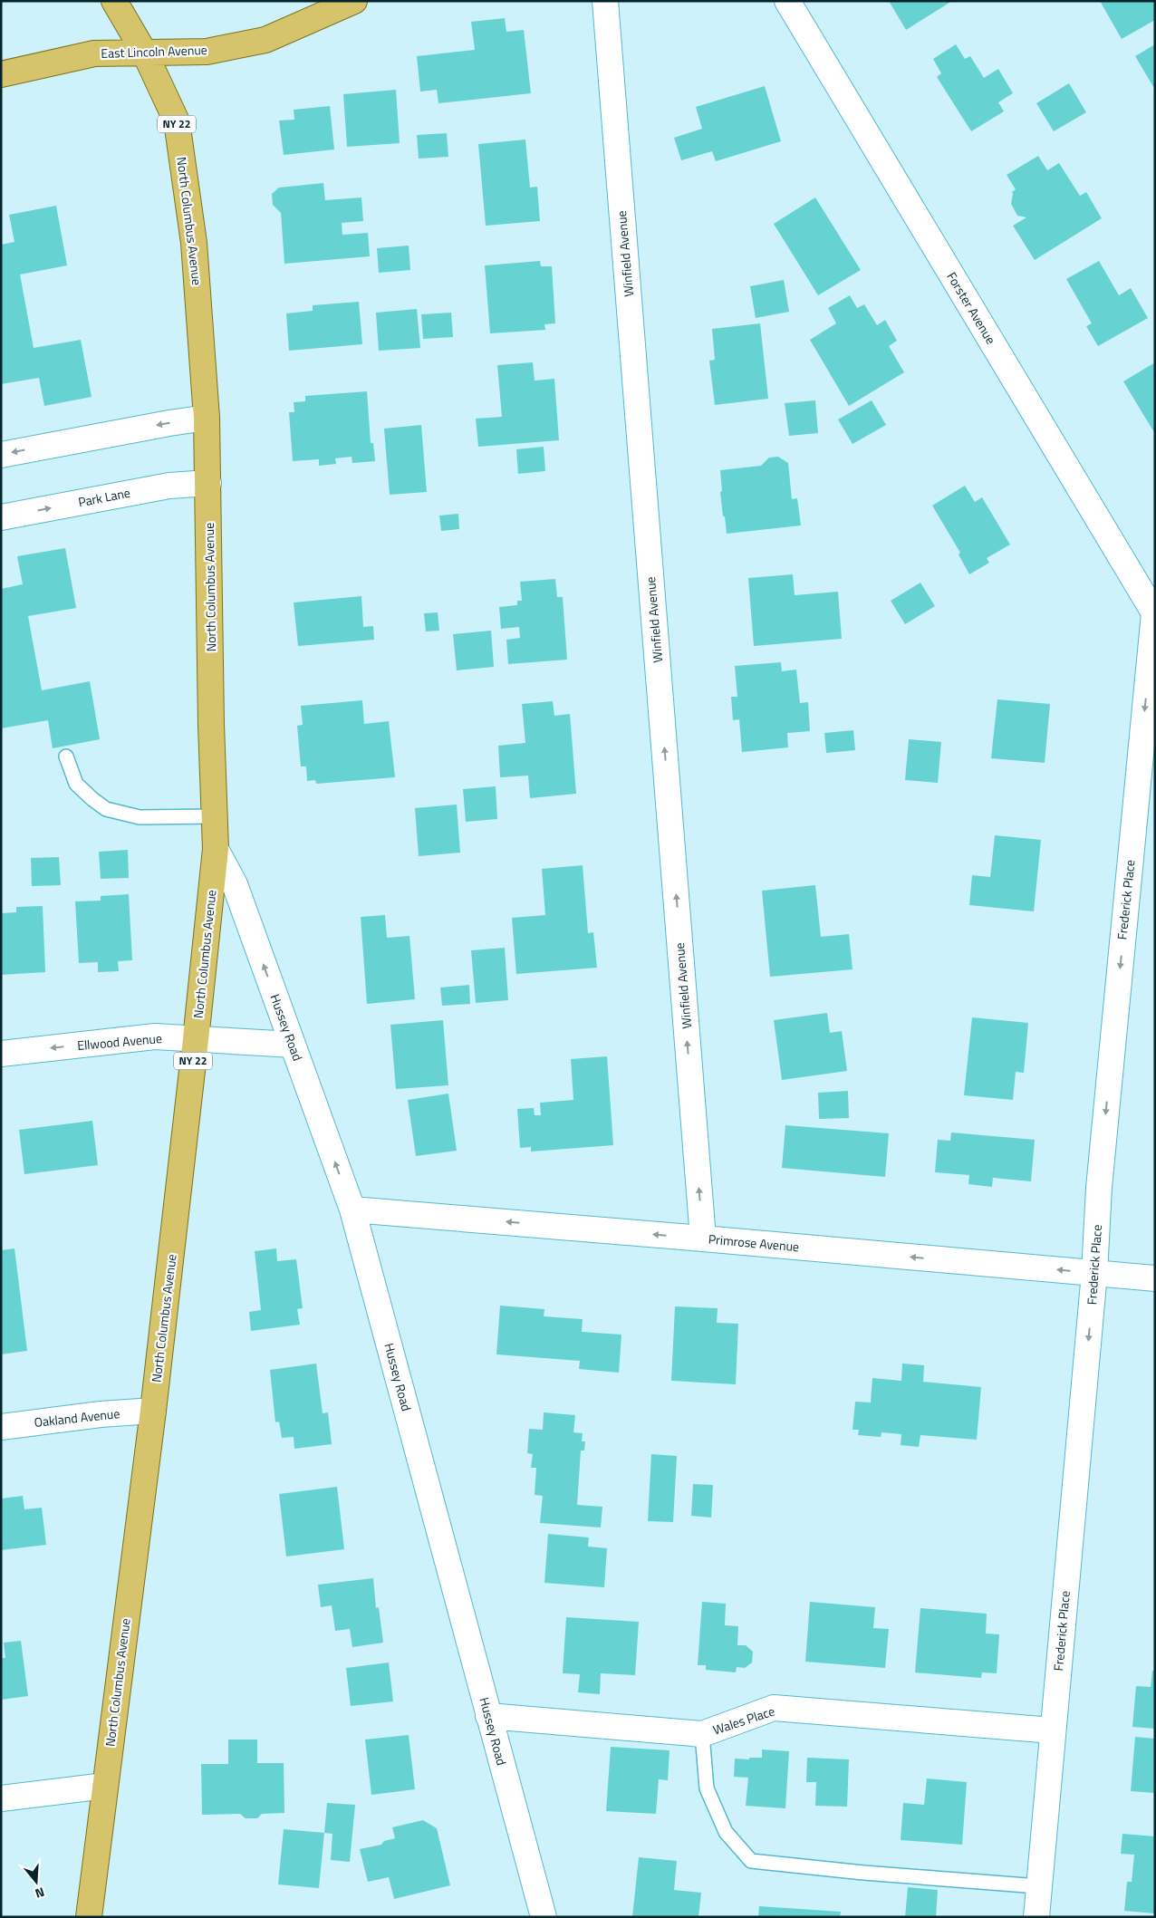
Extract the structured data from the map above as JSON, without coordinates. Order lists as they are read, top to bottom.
{
  "streets": {
    "main road": ["East Lincoln Avenue", "NY 22", "North Columbus Avenue"],
    "street": [
      "Winfield Avenue",
      "Forster Avenue",
      "Park Lane",
      "Frederick Place",
      "Hussey Road",
      "Ellwood Avenue",
      "Primrose Avenue",
      "Oakland Avenue",
      "Wales Place"
    ]
  },
  "crossings": [
    ["East Lincoln Avenue", "North Columbus Avenue"],
    ["North Columbus Avenue", "Park Lane"],
    ["North Columbus Avenue", "Hussey Road"],
    ["North Columbus Avenue", "Ellwood Avenue"],
    ["North Columbus Avenue", "Oakland Avenue"],
    ["Winfield Avenue", "Primrose Avenue"],
    ["Forster Avenue", "Frederick Place"],
    ["Frederick Place", "Primrose Avenue"],
    ["Frederick Place", "Wales Place"],
    ["Hussey Road", "Ellwood Avenue"],
    ["Hussey Road", "Primrose Avenue"],
    ["Hussey Road", "Wales Place"]
  ],
  "one_way": [
    "Winfield Avenue",
    "Frederick Place",
    "Ellwood Avenue",
    "Primrose Avenue"
  ],
  "north": "bottom"
}
